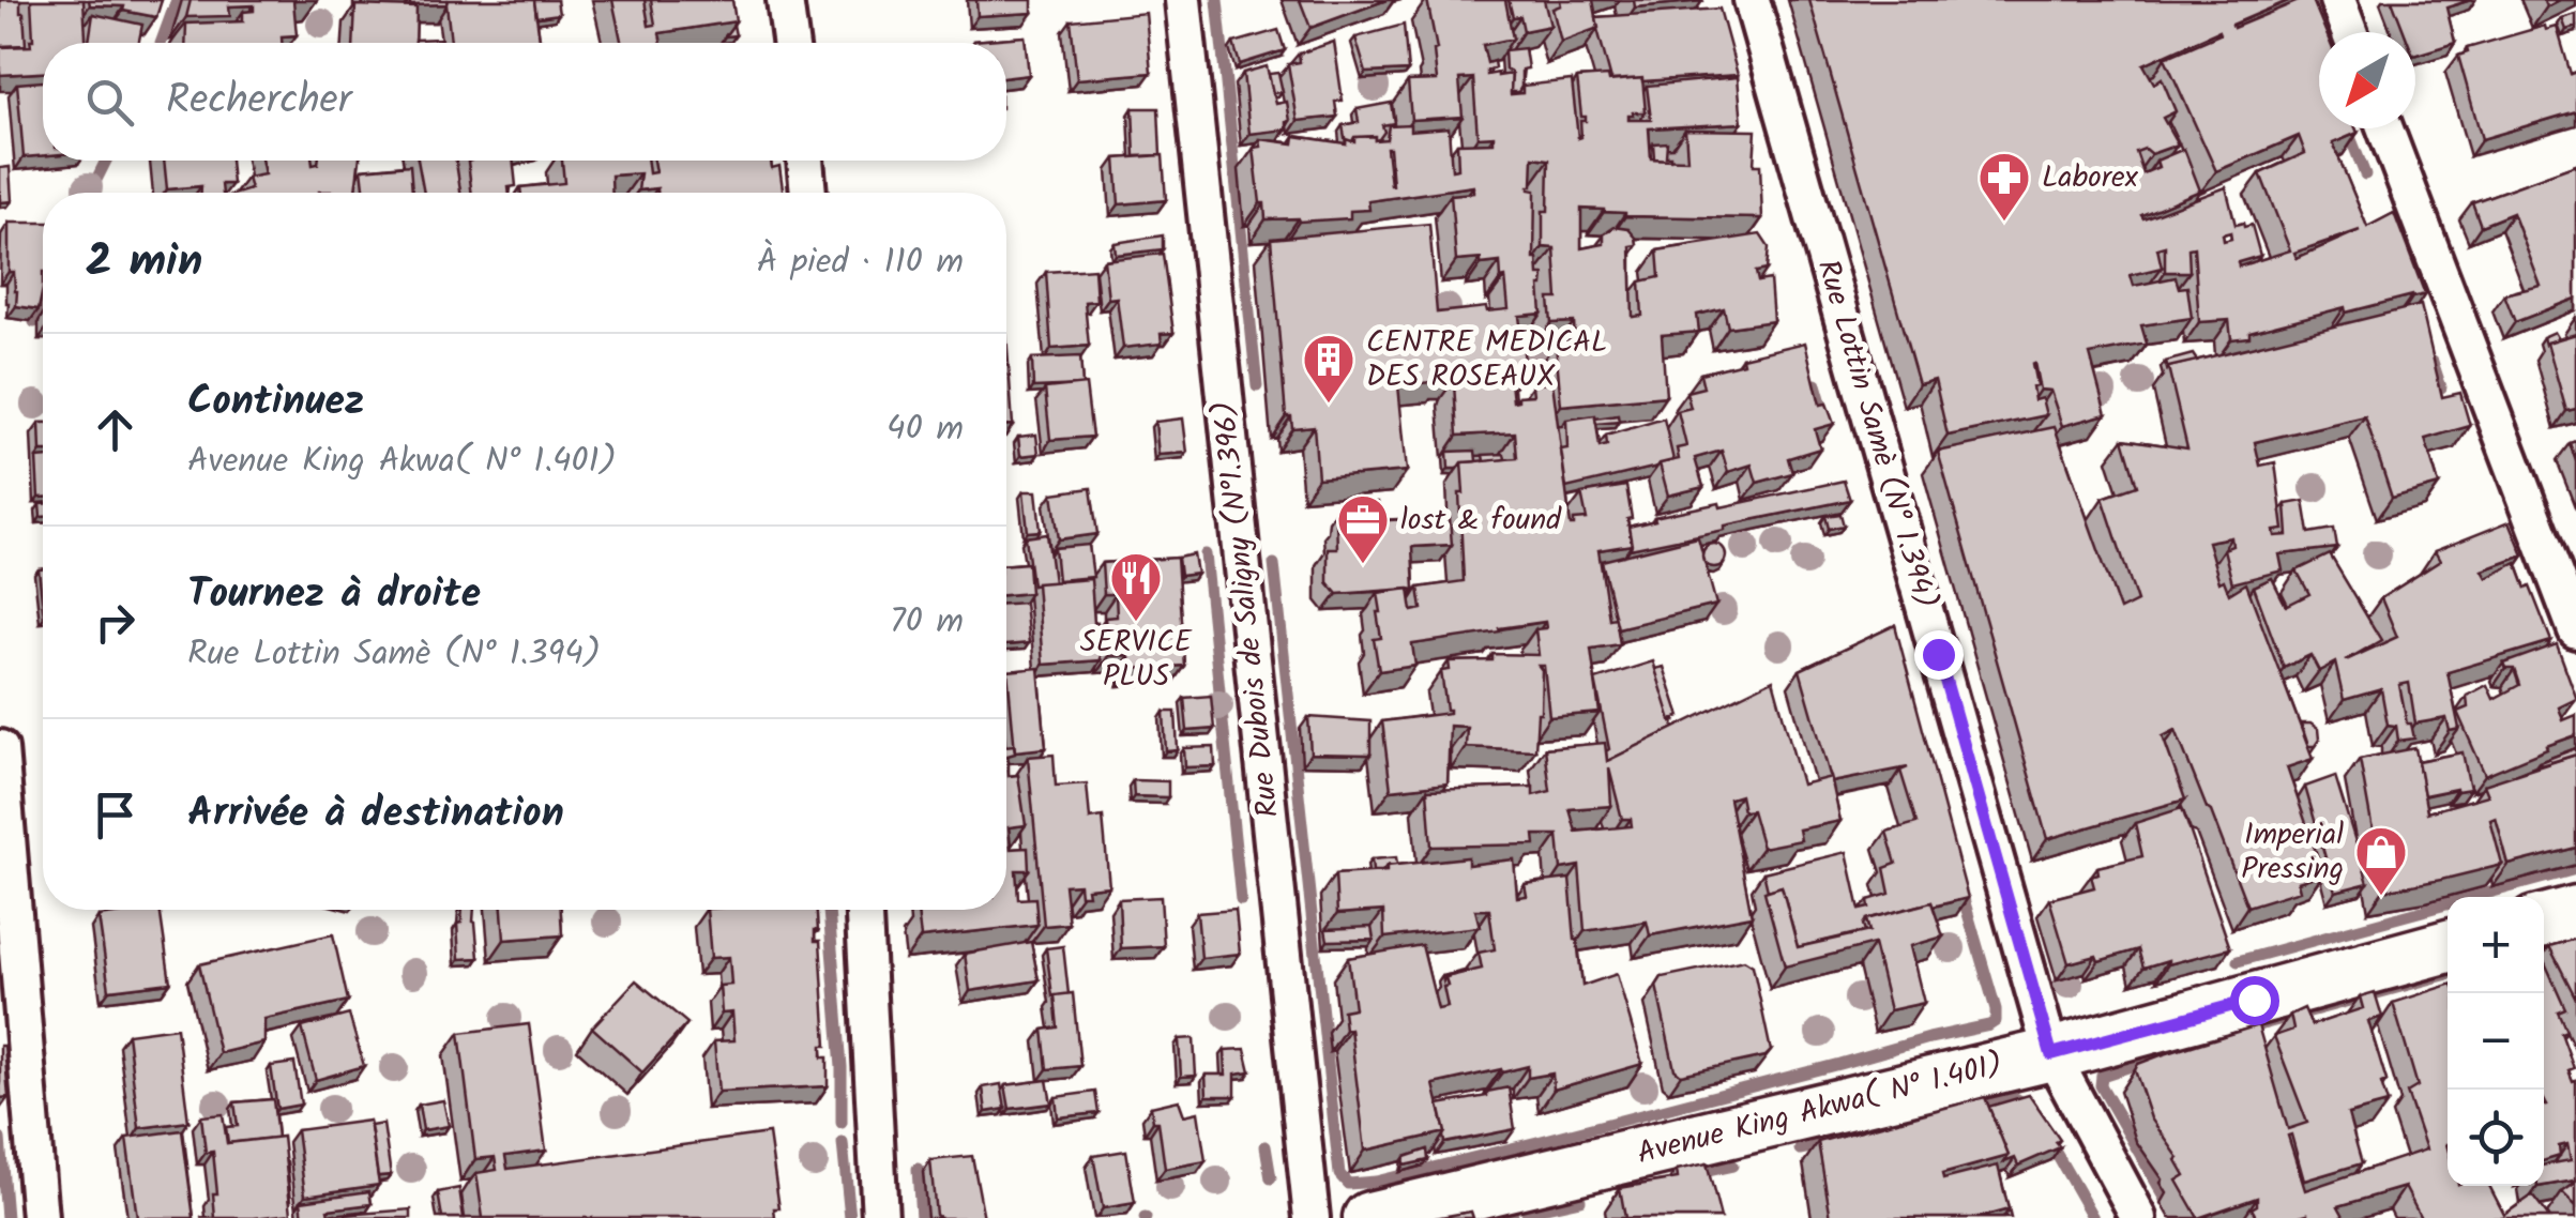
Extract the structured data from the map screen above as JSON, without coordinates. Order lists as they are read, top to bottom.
{
  "streets": {
    "street": ["Rue Lottin Samè (N° 1.394)", "Rue Dubois de Saligny (N°1.396)", "Avenue King Akwa( N° 1.401)"]
  },
  "crossings": [
    ["Rue Lottin Samè (N° 1.394)", "Avenue King Akwa( N° 1.401)"]
  ],
  "places": {
    "pharmacy": ["Laborex"],
    "building": ["CENTRE MEDICAL DES ROSEAUX"],
    "office": ["lost & found"],
    "restaurant": ["SERVICE PLUS"],
    "shop": ["Imperial Pressing"]
  },
  "north": "bottom left",
  "page": {
    "search": "Rechercher",
    "heading": ["2 min", "À pied · 110 m"],
    "list": [
      ["Continuez", "Avenue King Akwa( N° 1.401)", "40 m"],
      ["Tournez à droite", "Rue Lottin Samè (N° 1.394)", "70 m"],
      "Arrivée à destination"
    ],
    "map_buttons": ["+", "−"]
  }
}
